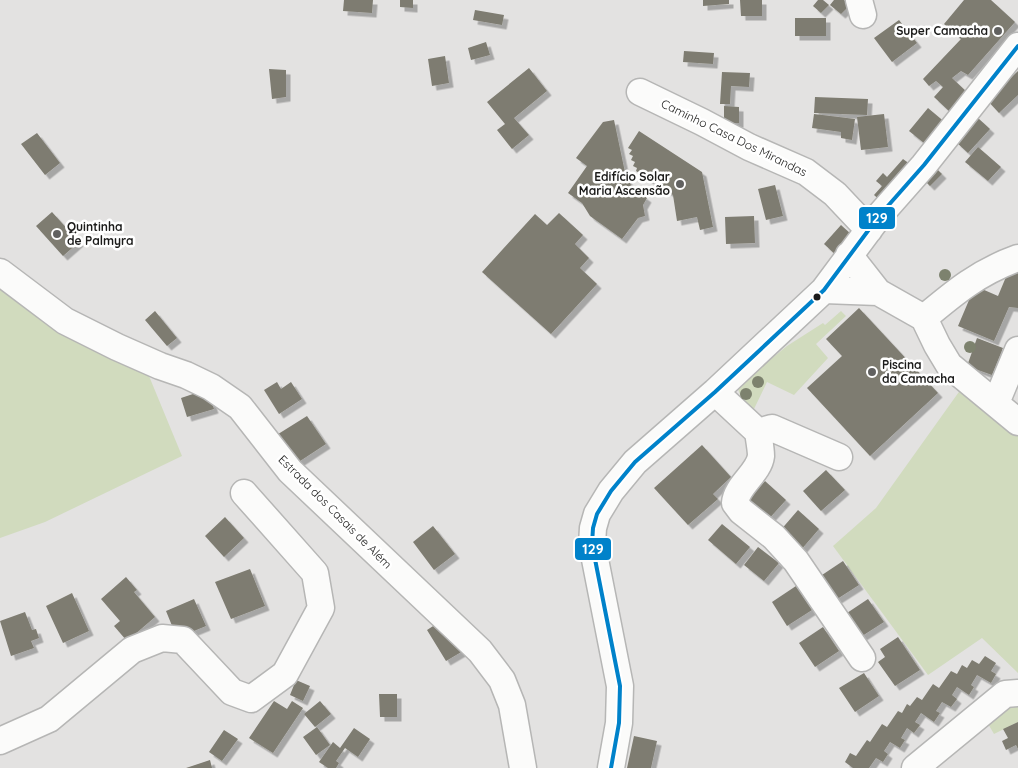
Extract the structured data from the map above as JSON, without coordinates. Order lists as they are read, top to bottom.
{
  "streets": {
    "street": ["Caminho Casa Dos Mirandas", "Estrada dos Casais de Além"]
  },
  "places": [
    "Super Camacha",
    "Edifício Solar Maria Ascensão",
    "Quintinha de Palmyra",
    "Piscina da Camacha"
  ],
  "lines": ["transit line 129"]
}
